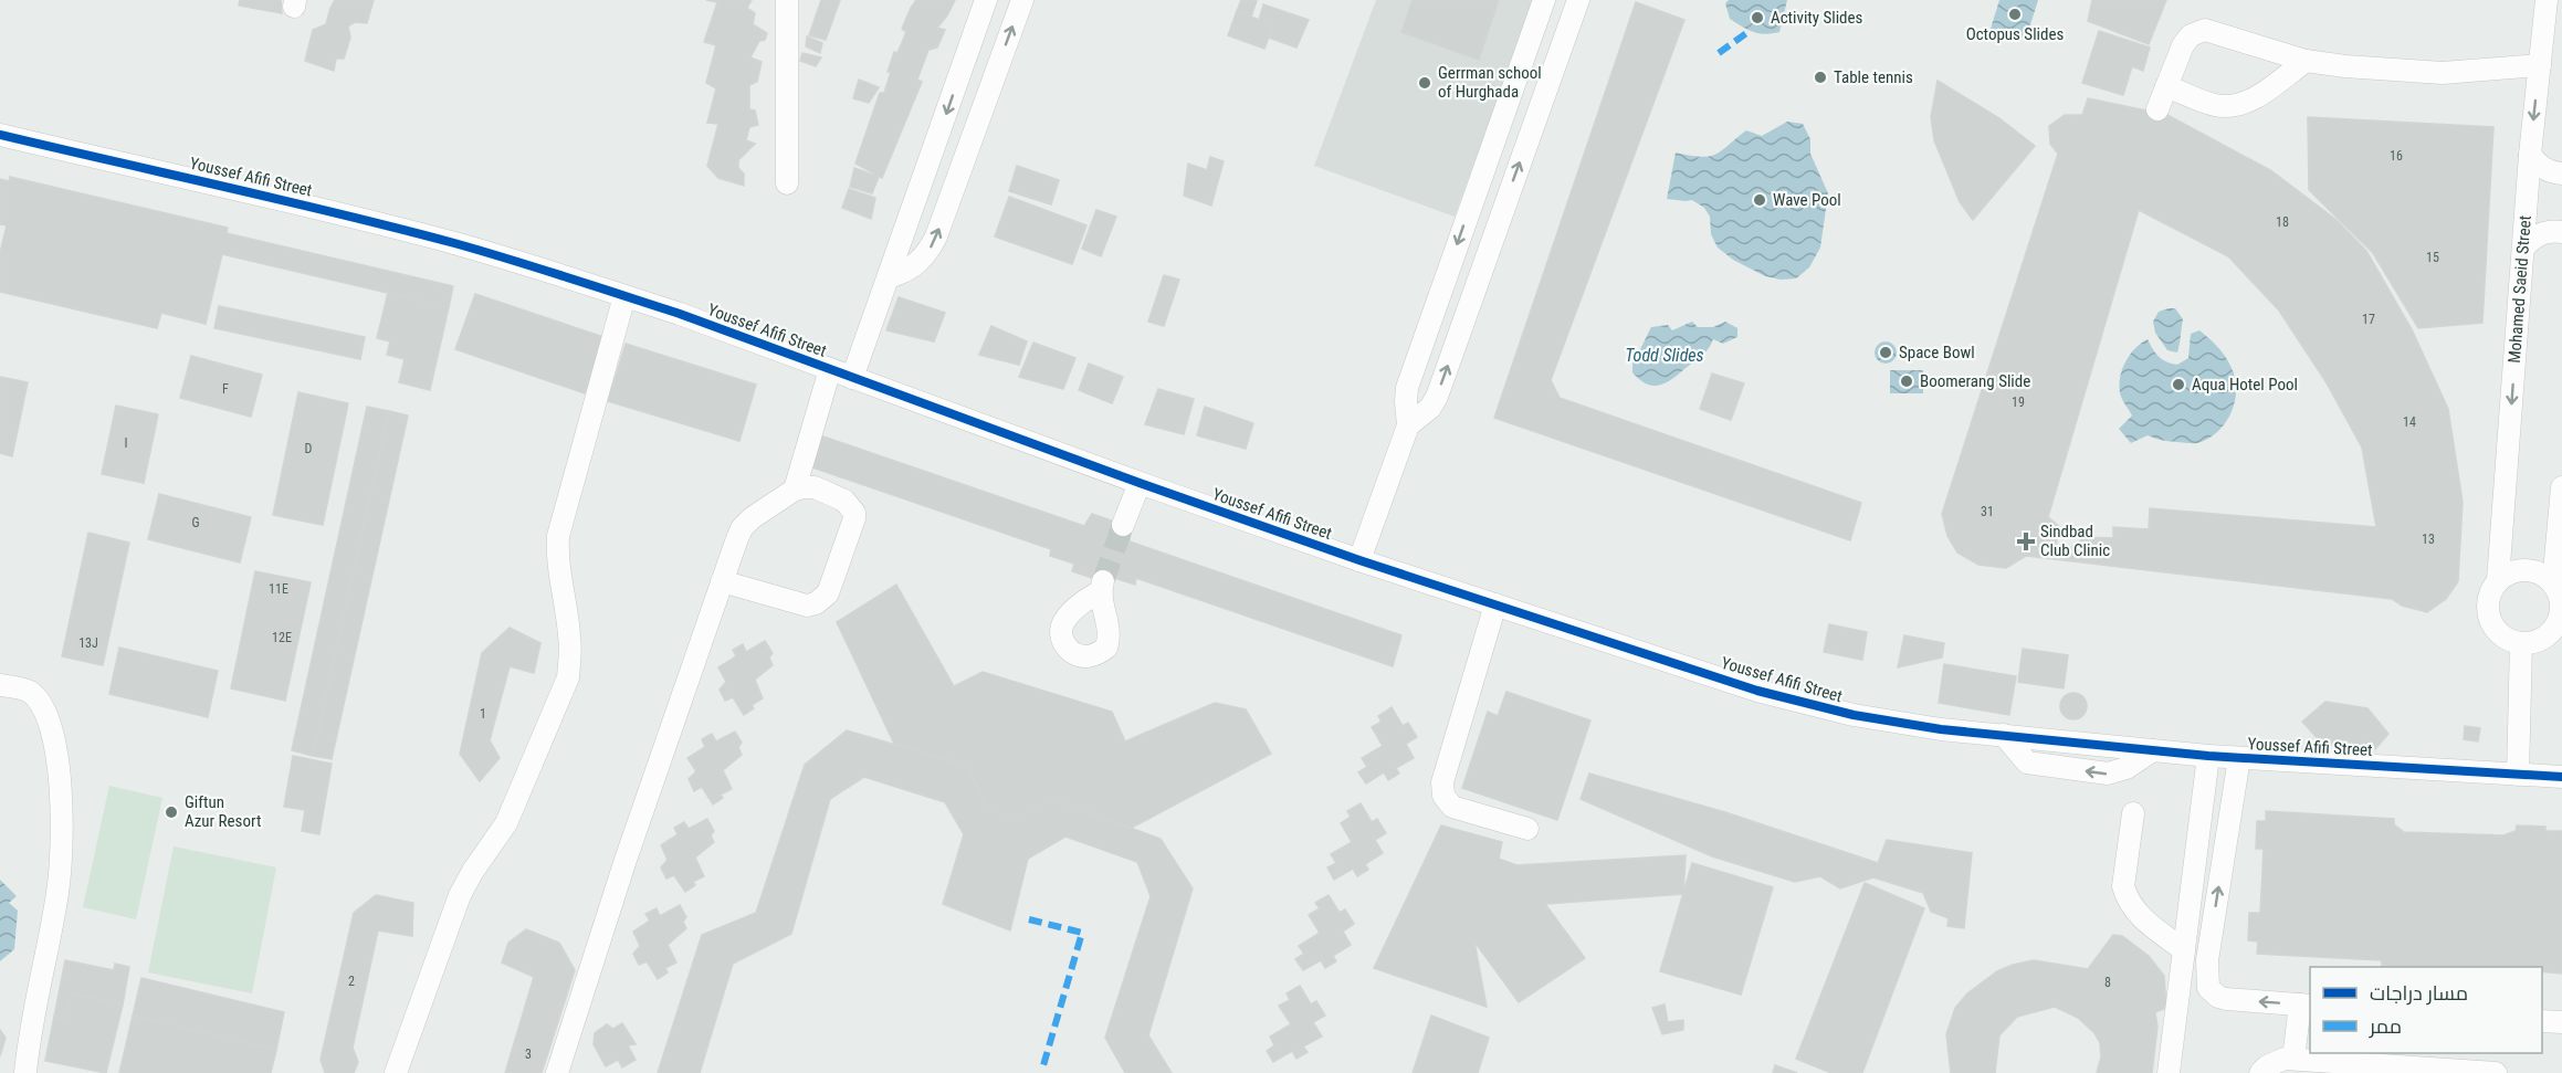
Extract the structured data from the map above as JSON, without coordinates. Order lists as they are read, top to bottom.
{
  "streets": {
    "street": ["Youssef Afifi Street", "Mohamed Saeid Street"]
  },
  "one_way": ["Mohamed Saeid Street"],
  "water": ["Todd Slides"],
  "places": {
    "other": [
      "Octopus Slides",
      "Activity Slides",
      "Table tennis",
      "Gerrman school of Hurghada",
      "Wave Pool",
      "Space Bowl",
      "Boomerang Slide",
      "Aqua Hotel Pool",
      "Giftun Azur Resort"
    ],
    "health": ["Sindbad Club Clinic"]
  },
  "house_numbers": [
    "16",
    "18",
    "15",
    "17",
    "F",
    "19",
    "14",
    "I",
    "D",
    "31",
    "G",
    "13",
    "11E",
    "12E",
    "13J",
    "1",
    "2",
    "8",
    "3"
  ],
  "legend": ["مسار دراجات", "ممر"]
}
